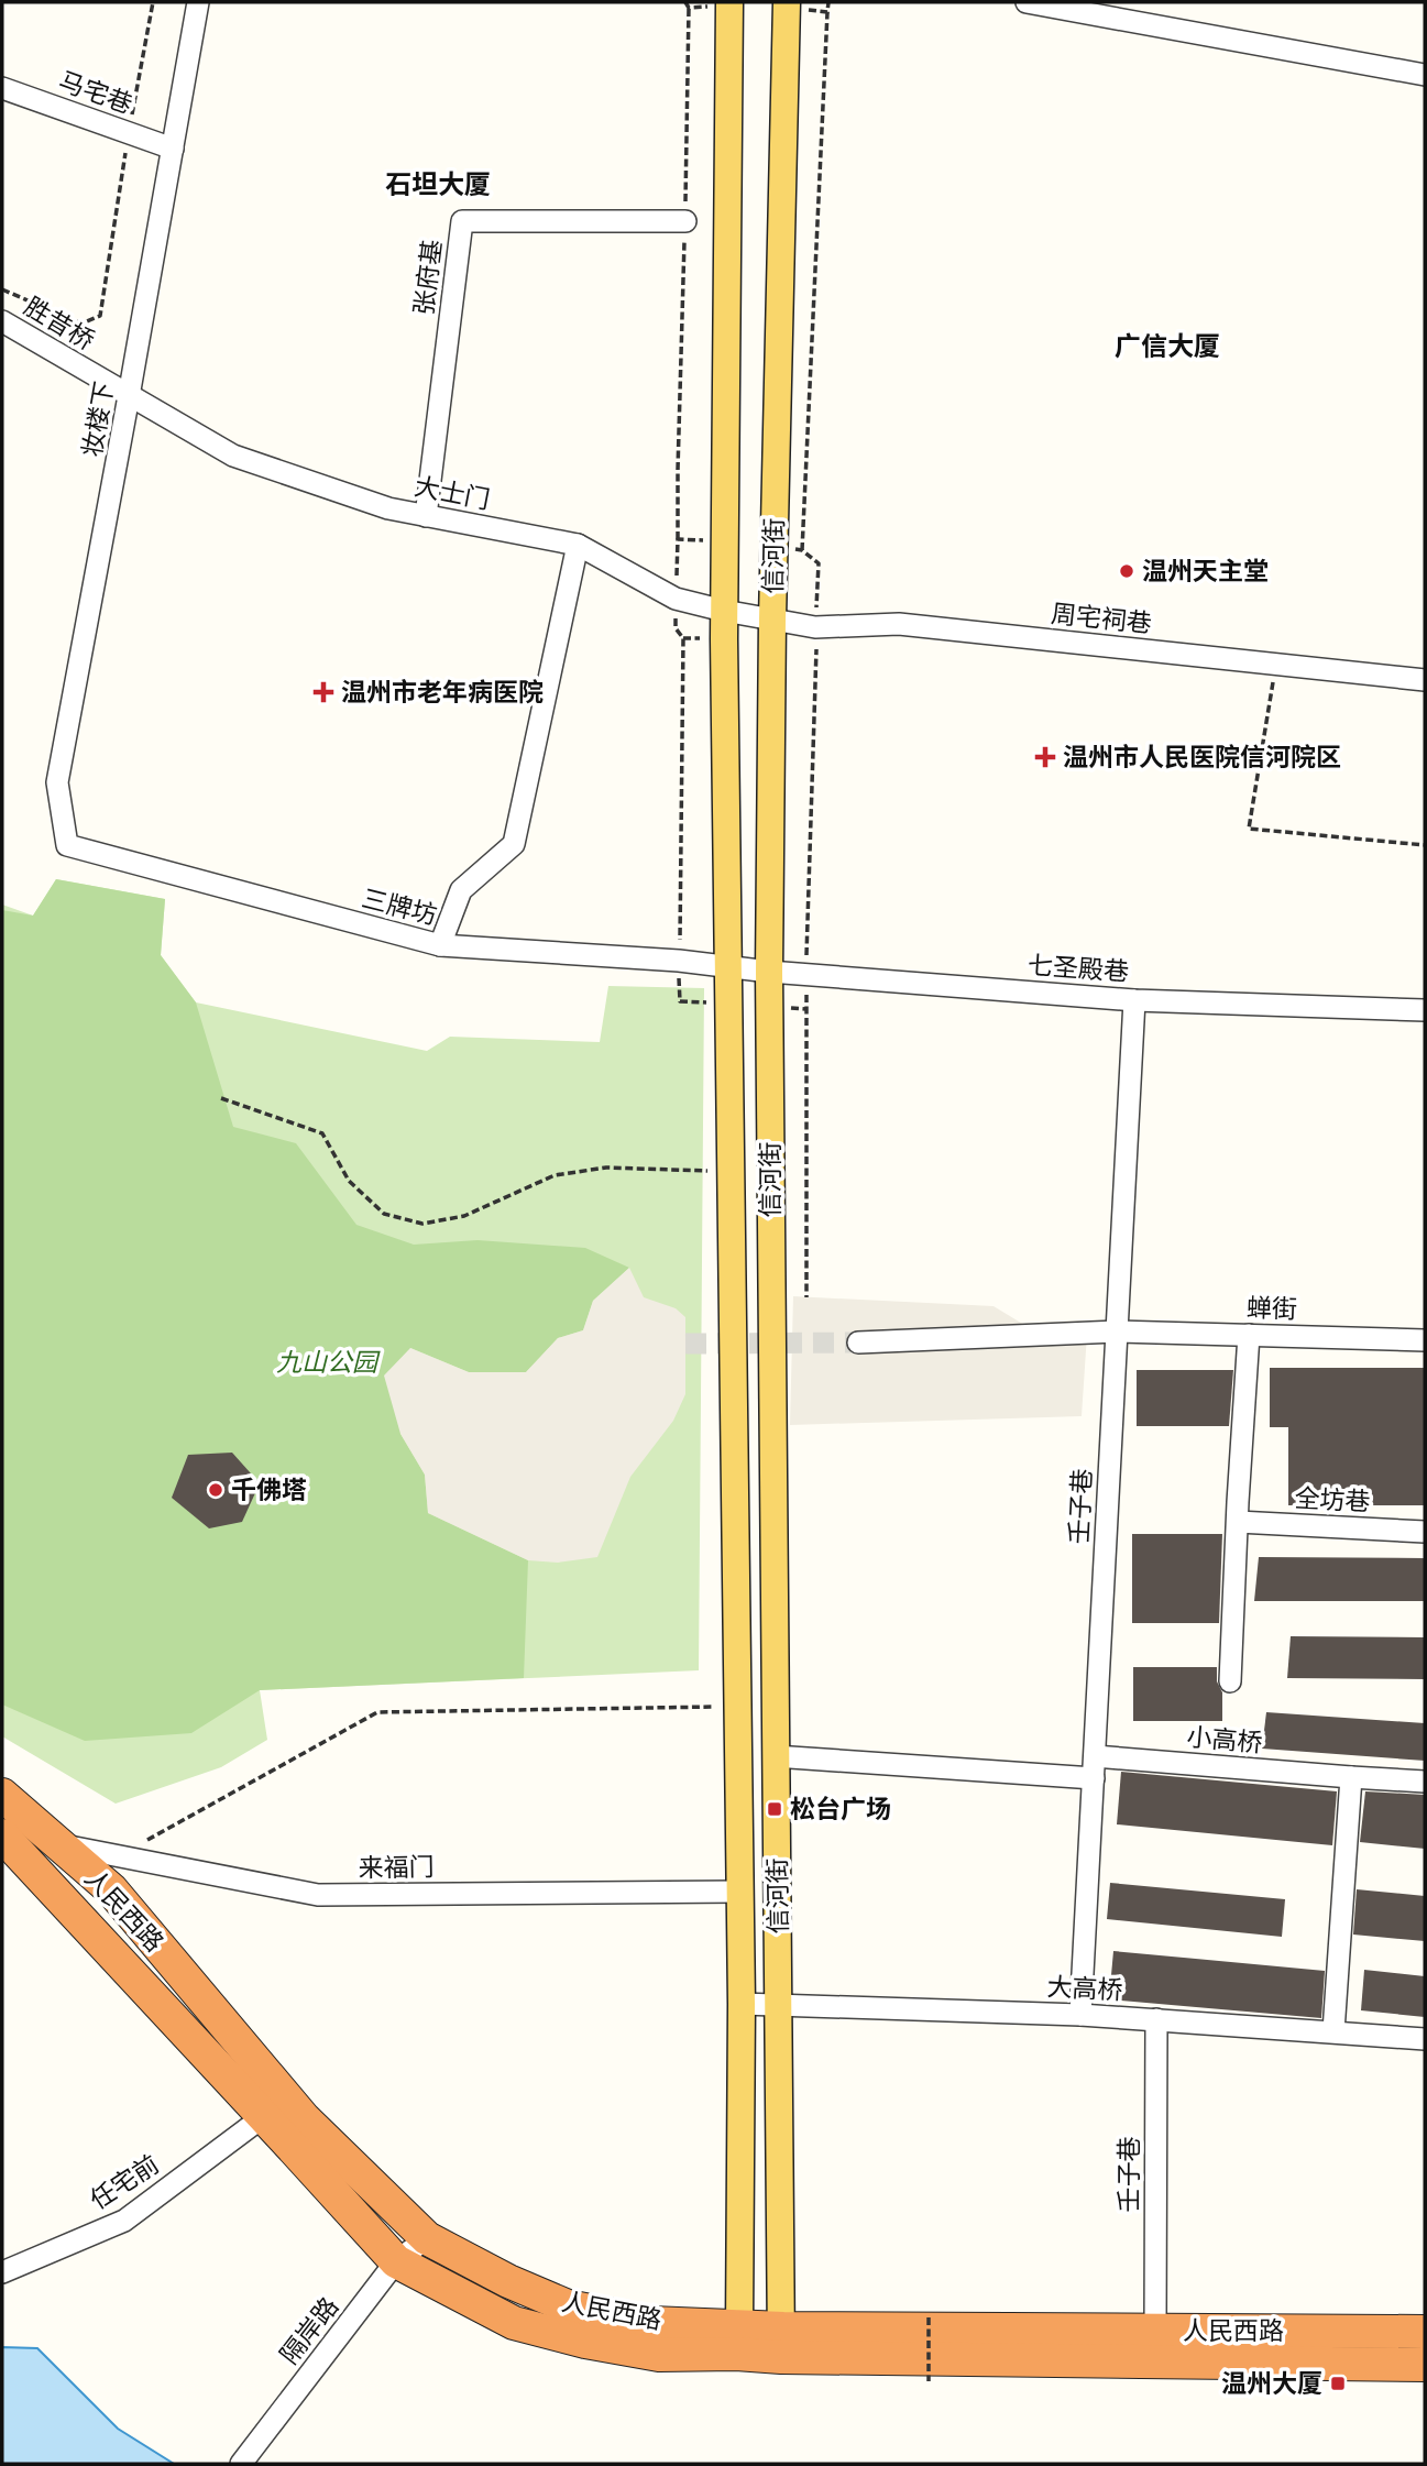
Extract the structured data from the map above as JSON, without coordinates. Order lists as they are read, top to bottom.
{
  "streets": {
    "highway": ["人民西路"],
    "main road": ["信河街"],
    "street": [
      "马宅巷",
      "张府基",
      "胜昔桥",
      "妆楼下",
      "大士门",
      "周宅祠巷",
      "三牌坊",
      "七圣殿巷",
      "蝉街",
      "全坊巷",
      "壬子巷",
      "小高桥",
      "来福门",
      "大高桥",
      "任宅前",
      "隔岸路"
    ]
  },
  "crossings": [
    ["马宅巷", "妆楼下"],
    ["张府基", "大士门"],
    ["胜昔桥", "妆楼下"],
    ["胜昔桥", "大士门"],
    ["妆楼下", "大士门"],
    ["妆楼下", "三牌坊"],
    ["大士门", "信河街"],
    ["大士门", "周宅祠巷"],
    ["信河街", "周宅祠巷"],
    ["信河街", "三牌坊"],
    ["信河街", "七圣殿巷"],
    ["信河街", "小高桥"],
    ["信河街", "来福门"],
    ["信河街", "人民西路"],
    ["信河街", "大高桥"],
    ["三牌坊", "七圣殿巷"],
    ["七圣殿巷", "壬子巷"],
    ["蝉街", "壬子巷"],
    ["壬子巷", "小高桥"],
    ["壬子巷", "人民西路"],
    ["壬子巷", "大高桥"],
    ["来福门", "人民西路"],
    ["人民西路", "任宅前"],
    ["人民西路", "隔岸路"]
  ],
  "districts": ["石坦大厦", "广信大厦"],
  "parks": ["九山公园"],
  "places": {
    "other": ["温州天主堂", "千佛塔"],
    "health": ["温州市老年病医院", "温州市人民医院信河院区"],
    "transit": ["松台广场", "温州大厦"]
  }
}
